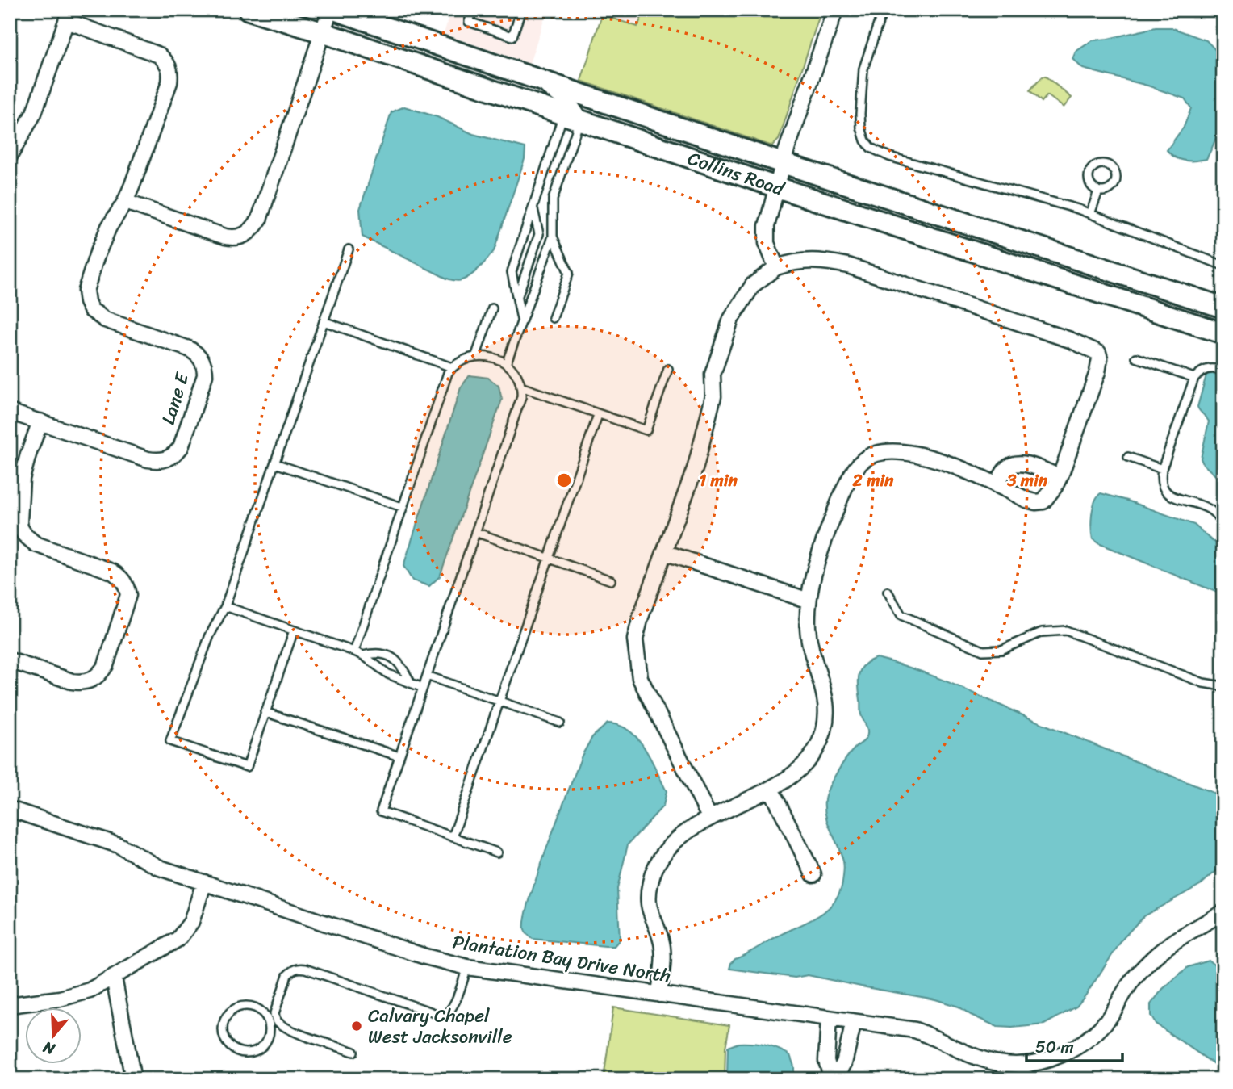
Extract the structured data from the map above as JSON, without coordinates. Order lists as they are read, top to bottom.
{
  "streets": {
    "main road": ["Collins Road"],
    "street": ["Lane E", "Plantation Bay Drive North"]
  },
  "places": ["Calvary Chapel West Jacksonville"],
  "scale_bar": "50 m",
  "north": "bottom",
  "rings": ["1 min", "2 min", "3 min"]
}
